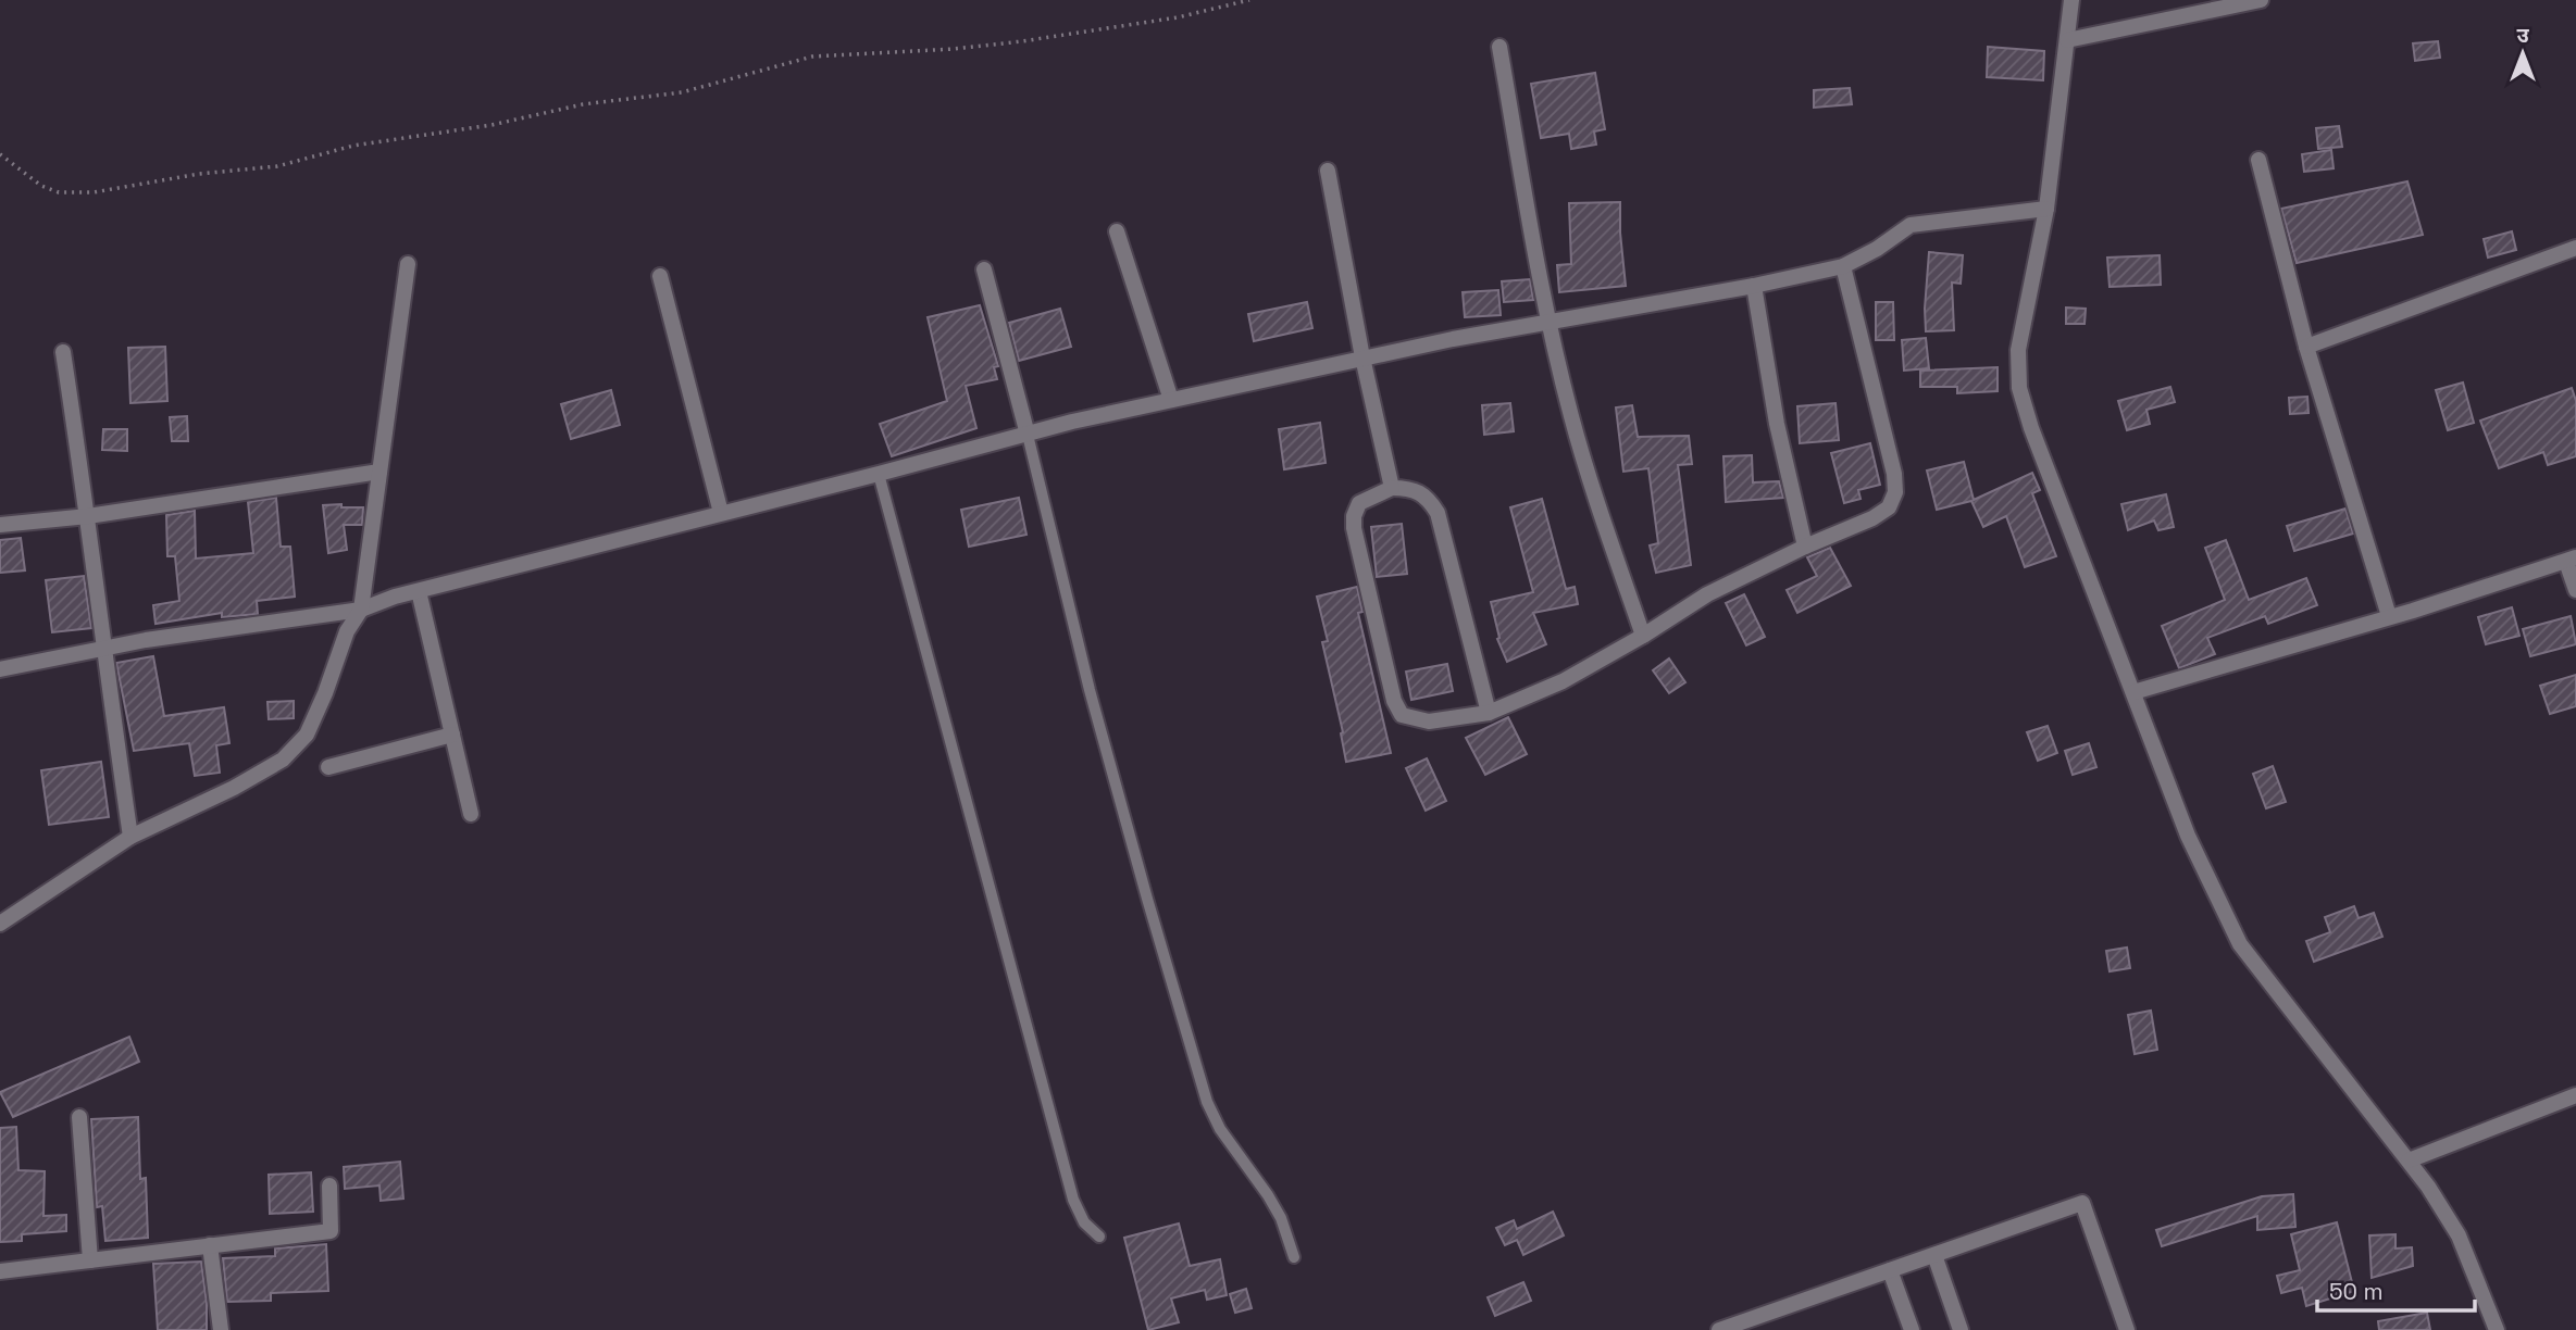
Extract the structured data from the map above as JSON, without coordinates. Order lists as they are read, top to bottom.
{
  "scale_bar": "50 m",
  "north": "top"
}
